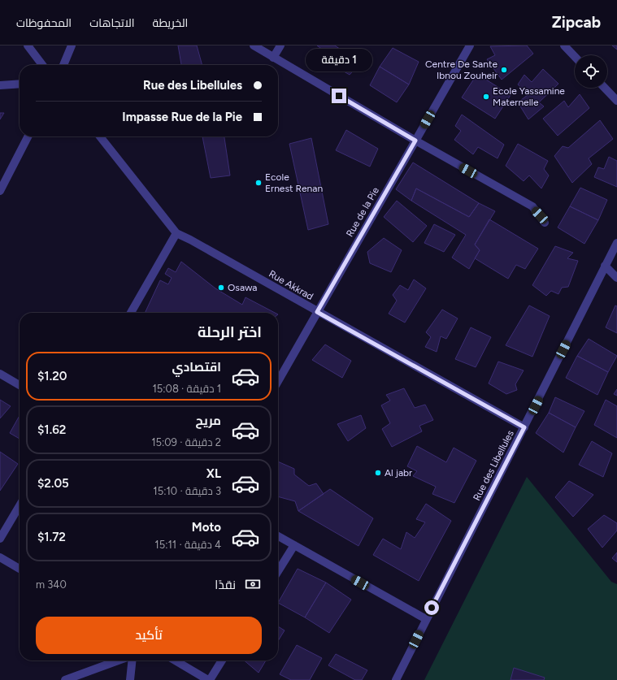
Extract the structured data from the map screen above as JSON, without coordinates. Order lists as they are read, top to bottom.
{
  "streets": {
    "street": ["Rue de la Pie", "Rue Akkrad", "Rue des Libellules"]
  },
  "crossings": [
    ["Rue de la Pie", "Rue Akkrad"],
    ["Rue Akkrad", "Rue des Libellules"]
  ],
  "places": [
    "Centre De Sante Ibnou Zouheir",
    "Ecole Yassamine Maternelle",
    "Ecole Ernest Renan",
    "Osawa",
    "Al jabr"
  ],
  "page": {
    "header": "Zipcab",
    "nav": ["الخريطة", "الاتجاهات", "المحفوظات"],
    "bubble": "1 دقيقة",
    "banner": ["Rue des Libellules", "Impasse Rue de la Pie"],
    "heading": "اختر الرحلة",
    "list": [
      {
        "name": "اقتصادي",
        "note": "1 دقيقة · 15:08",
        "value": "$1.20"
      },
      {
        "name": "مريح",
        "note": "2 دقيقة · 15:09",
        "value": "$1.62"
      },
      {
        "name": "XL",
        "note": "3 دقيقة · 15:10",
        "value": "$2.05"
      },
      {
        "name": "Moto",
        "note": "4 دقيقة · 15:11",
        "value": "$1.72"
      }
    ],
    "pay": ["نقدًا", "340 m"],
    "buttons": "تأكيد"
  }
}
